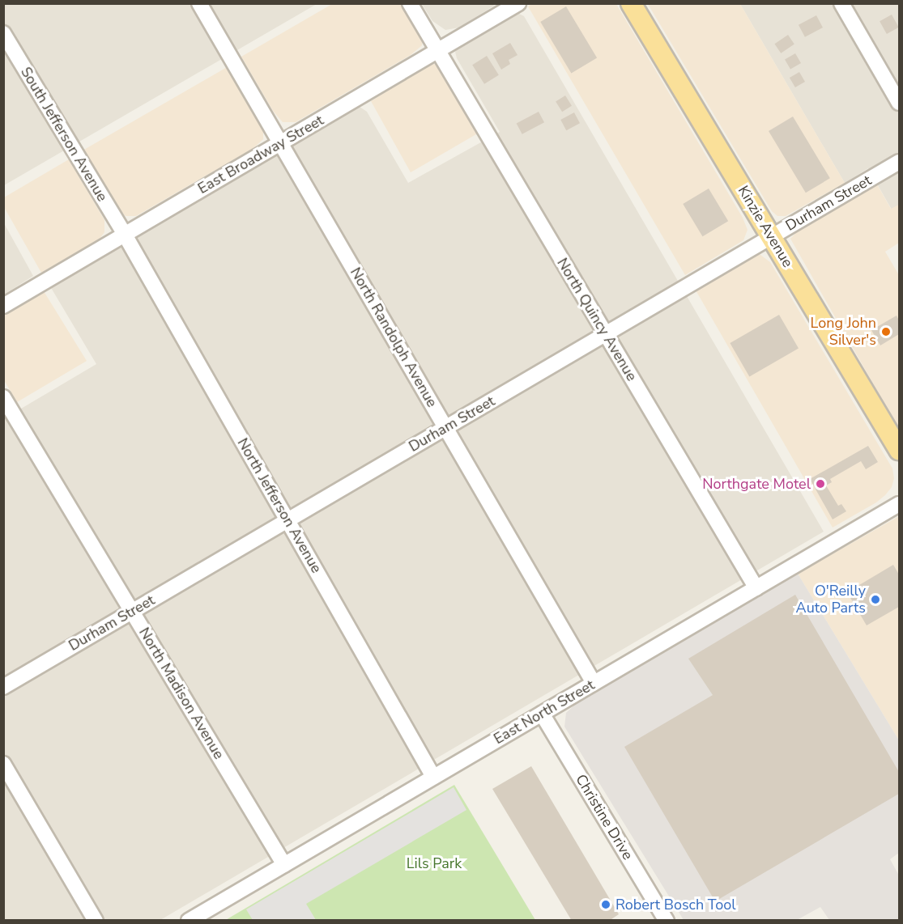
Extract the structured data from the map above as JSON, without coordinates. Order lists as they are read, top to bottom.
{
  "streets": {
    "main road": ["Kinzie Avenue"],
    "street": [
      "South Jefferson Avenue",
      "East Broadway Street",
      "Durham Street",
      "North Quincy Avenue",
      "North Randolph Avenue",
      "North Jefferson Avenue",
      "North Madison Avenue",
      "East North Street",
      "Christine Drive"
    ]
  },
  "crossings": [
    ["South Jefferson Avenue", "East Broadway Street"],
    ["South Jefferson Avenue", "North Jefferson Avenue"],
    ["East Broadway Street", "North Quincy Avenue"],
    ["East Broadway Street", "North Randolph Avenue"],
    ["East Broadway Street", "North Jefferson Avenue"],
    ["Durham Street", "Kinzie Avenue"],
    ["Durham Street", "North Quincy Avenue"],
    ["Durham Street", "North Randolph Avenue"],
    ["Durham Street", "North Jefferson Avenue"],
    ["Durham Street", "North Madison Avenue"],
    ["North Quincy Avenue", "East North Street"],
    ["North Randolph Avenue", "East North Street"],
    ["North Jefferson Avenue", "East North Street"],
    ["North Madison Avenue", "East North Street"],
    ["East North Street", "Christine Drive"]
  ],
  "parks": ["Lils Park"],
  "places": [
    "Long John Silver's",
    "Northgate Motel",
    "O'Reilly Auto Parts",
    "Robert Bosch Tool"
  ]
}
